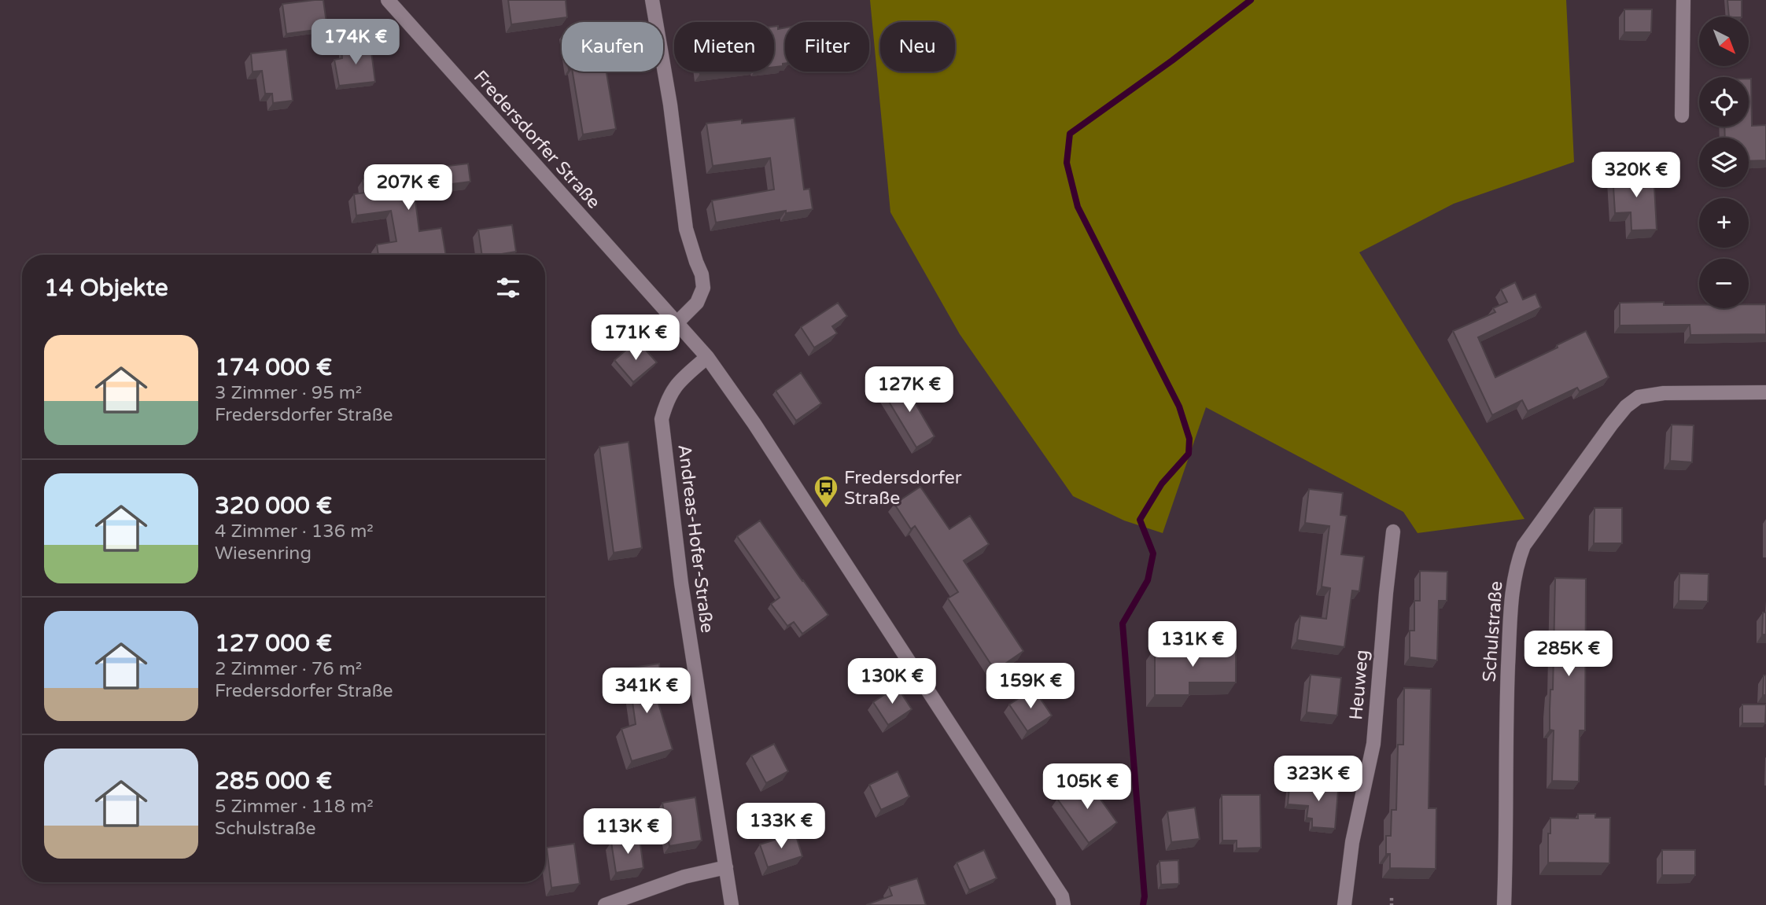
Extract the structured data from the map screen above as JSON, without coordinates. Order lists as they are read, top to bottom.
{
  "streets": {
    "street": [
      "Fredersdorfer Straße",
      "Andreas-Hofer-Straße",
      "Schulstraße",
      "Heuweg"
    ]
  },
  "crossings": [
    ["Fredersdorfer Straße", "Andreas-Hofer-Straße"]
  ],
  "places": {
    "bus stop": ["Fredersdorfer Straße"]
  },
  "north": "bottom right",
  "page": {
    "map_buttons": ["+", "−"],
    "price": [
      "174K €",
      "320K €",
      "207K €",
      "171K €",
      "127K €",
      "131K €",
      "285K €",
      "130K €",
      "159K €",
      "341K €",
      "323K €",
      "105K €",
      "133K €",
      "113K €"
    ],
    "chip": [
      "Kaufen",
      "Mieten",
      "Filter",
      "Neu"
    ],
    "heading": "14 Objekte",
    "list": [
      {
        "name": "174 000 €",
        "note": "3 Zimmer · 95 m² · Fredersdorfer Straße"
      },
      {
        "name": "320 000 €",
        "note": "4 Zimmer · 136 m² · Wiesenring"
      },
      {
        "name": "127 000 €",
        "note": "2 Zimmer · 76 m² · Fredersdorfer Straße"
      },
      {
        "name": "285 000 €",
        "note": "5 Zimmer · 118 m² · Schulstraße"
      }
    ]
  }
}
